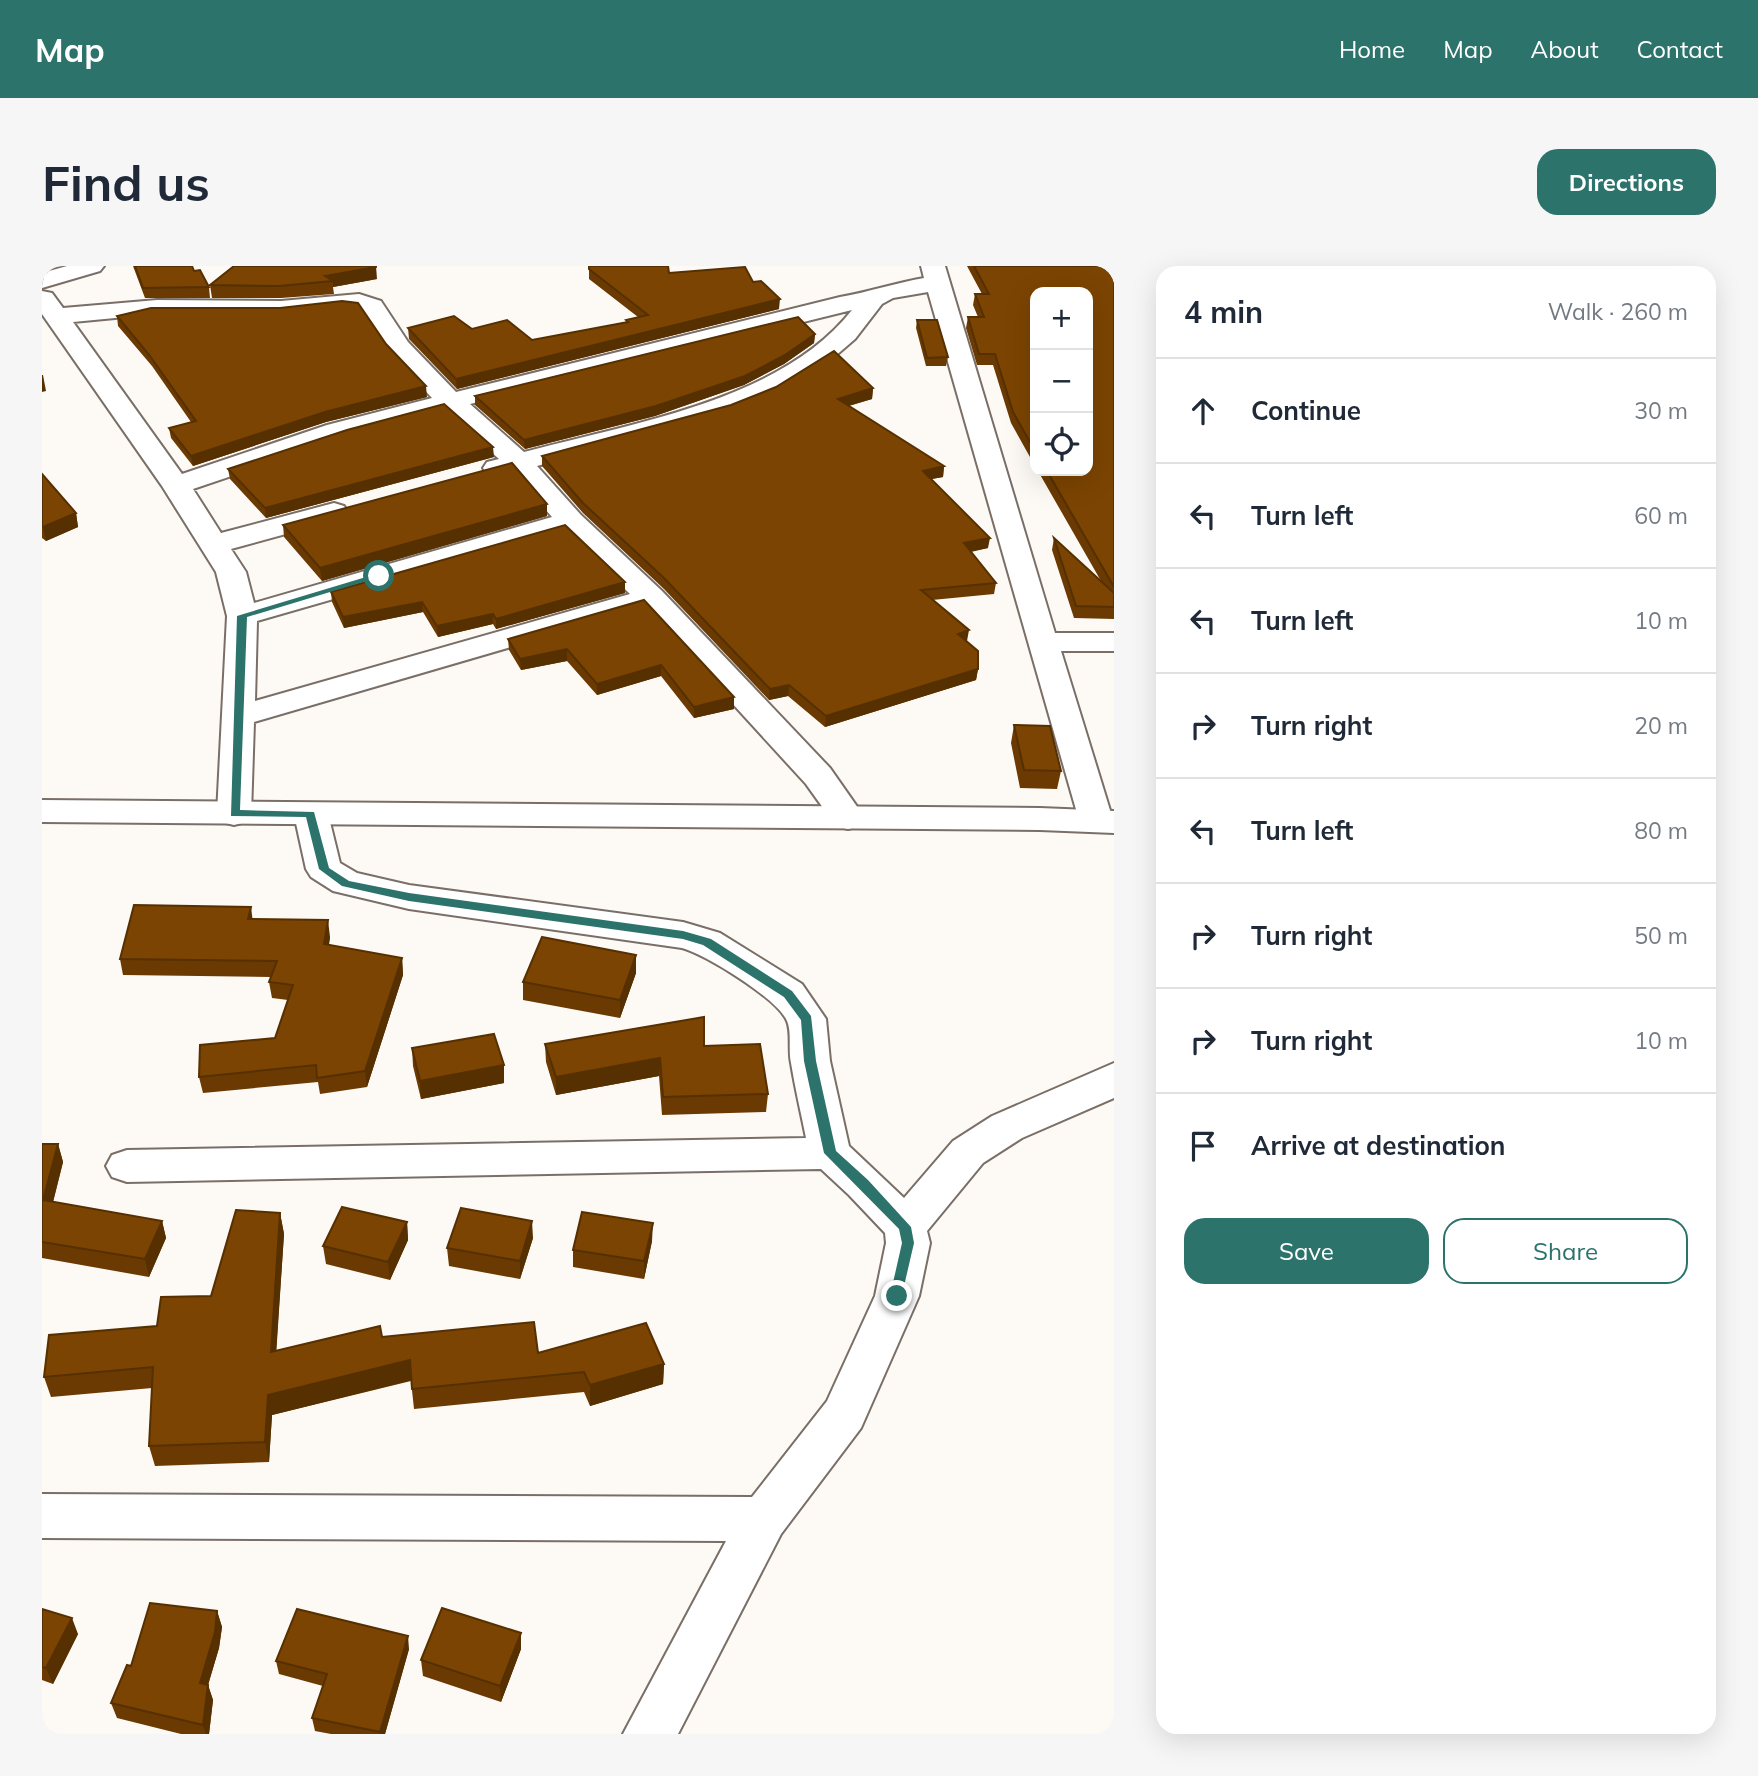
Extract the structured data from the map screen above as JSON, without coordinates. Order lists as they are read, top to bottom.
{
  "page": {
    "header": "Map",
    "nav": [
      "Home",
      "Map",
      "About",
      "Contact"
    ],
    "buttons": [
      "Directions",
      ["Save", "Share"]
    ],
    "title": "Find us",
    "heading": ["4 min", "Walk · 260 m"],
    "map_buttons": ["+", "−"],
    "list": [
      ["Continue", "30 m"],
      ["Turn left", "60 m"],
      ["Turn left", "10 m"],
      ["Turn right", "20 m"],
      ["Turn left", "80 m"],
      ["Turn right", "50 m"],
      ["Turn right", "10 m"],
      "Arrive at destination"
    ]
  }
}
